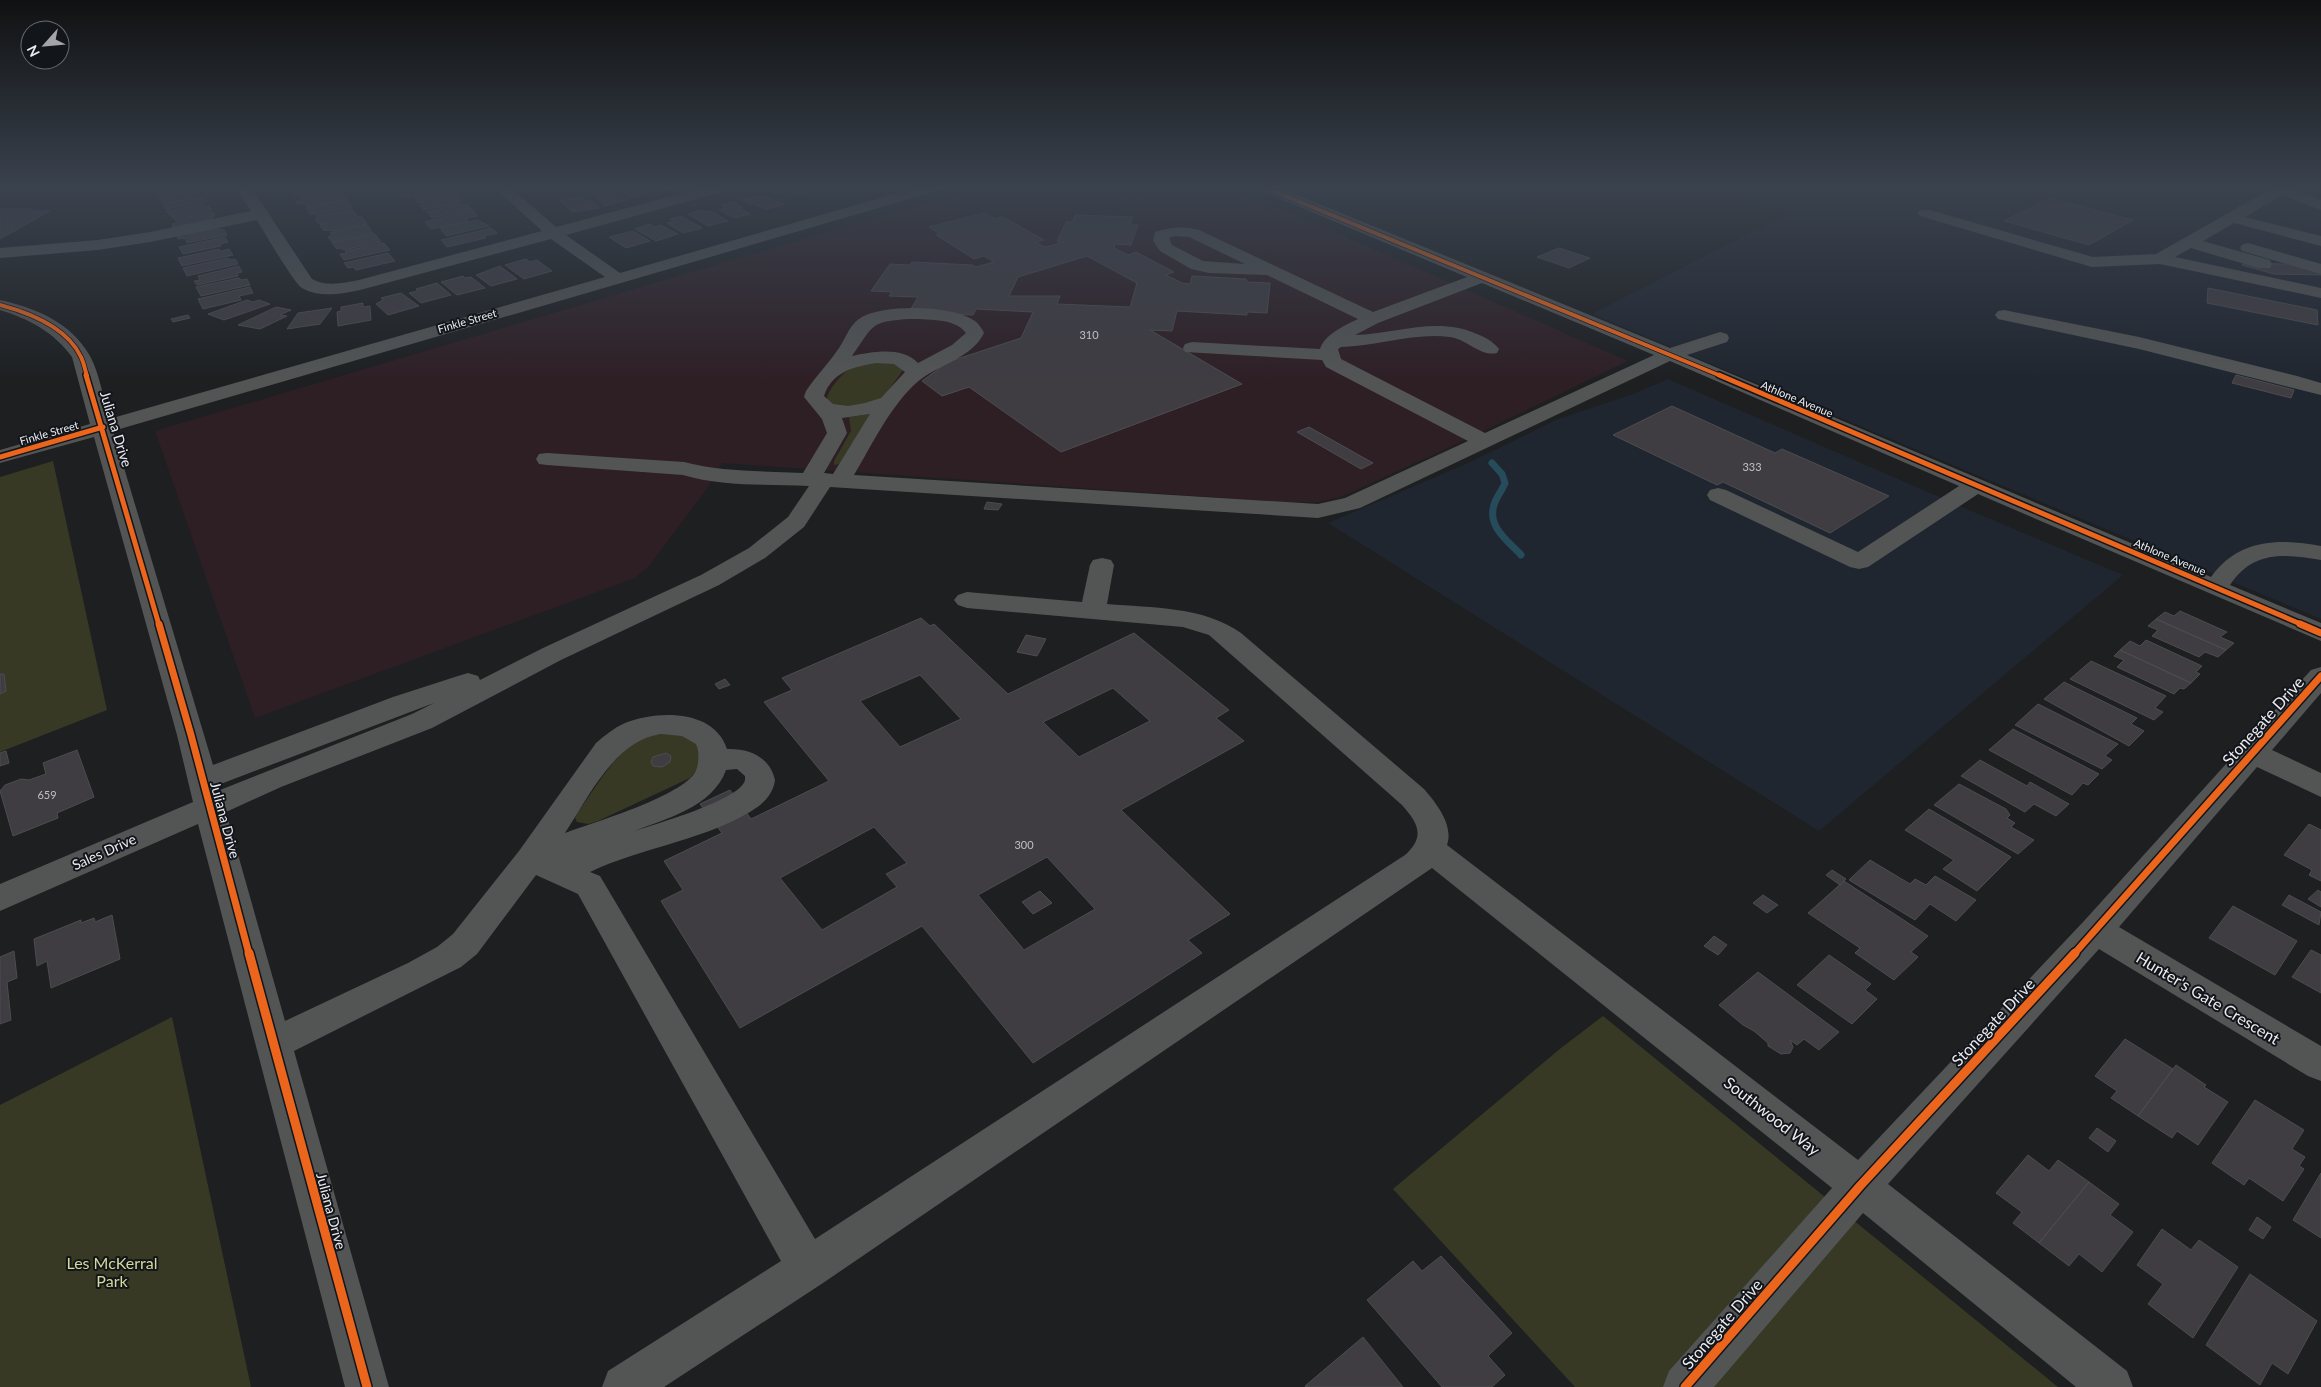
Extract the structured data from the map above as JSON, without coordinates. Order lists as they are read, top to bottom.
{
  "streets": {
    "street": [
      "Finkle Street",
      "Athlone Avenue",
      "Juliana Drive",
      "Stonegate Drive",
      "Sales Drive",
      "Hunter's Gate Crescent",
      "Southwood Way"
    ]
  },
  "crossings": [
    ["Finkle Street", "Juliana Drive"],
    ["Juliana Drive", "Sales Drive"],
    ["Stonegate Drive", "Hunter's Gate Crescent"],
    ["Stonegate Drive", "Southwood Way"]
  ],
  "parks": ["Les McKerral Park"],
  "house_numbers": [
    "310",
    "333",
    "659",
    "300"
  ],
  "north": "bottom left"
}
